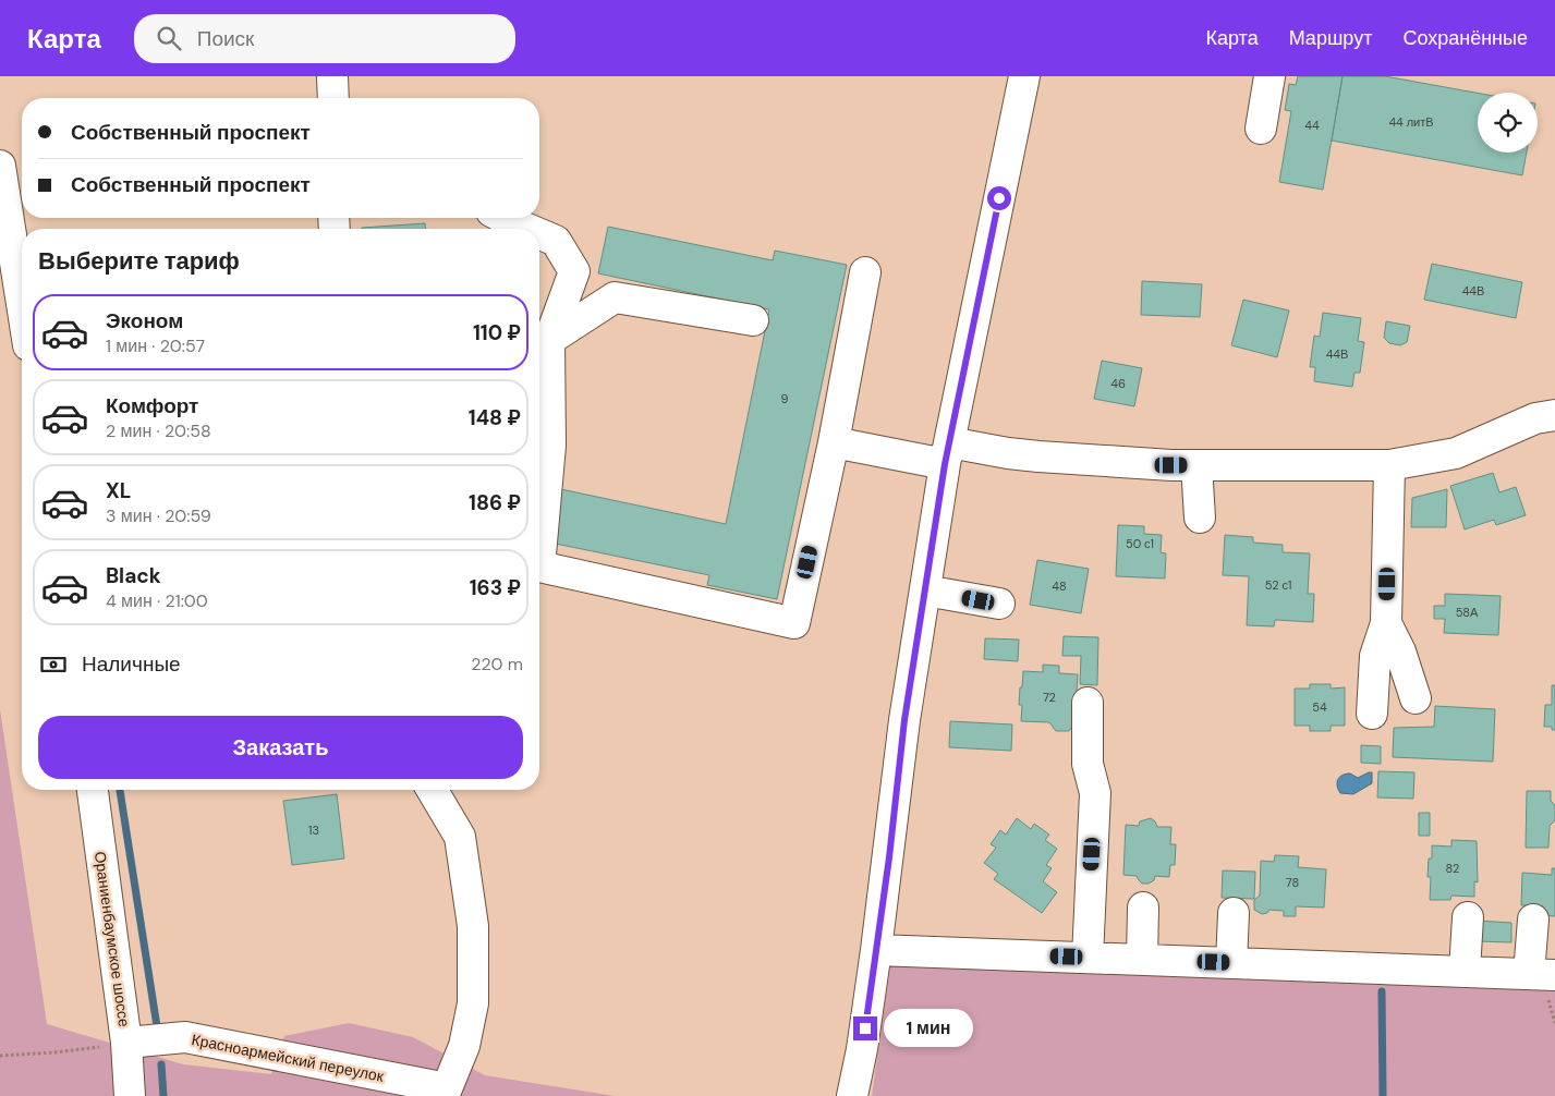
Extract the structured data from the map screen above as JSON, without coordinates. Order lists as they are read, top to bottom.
{
  "streets": {
    "street": ["Ораниенбаумское шоссе", "Красноармейский переулок"]
  },
  "crossings": [
    ["Ораниенбаумское шоссе", "Красноармейский переулок"]
  ],
  "house_numbers": [
    "44 литВ",
    "44",
    "44В",
    "44В",
    "46",
    "9",
    "50 с1",
    "52 с1",
    "48",
    "58А",
    "72",
    "54",
    "13",
    "82",
    "78"
  ],
  "page": {
    "header": "Карта",
    "search": "Поиск",
    "nav": ["Карта", "Маршрут", "Сохранённые"],
    "banner": ["Собственный проспект", "Собственный проспект"],
    "heading": "Выберите тариф",
    "list": [
      {
        "name": "Эконом",
        "note": "1 мин · 20:57",
        "value": "110 ₽"
      },
      {
        "name": "Комфорт",
        "note": "2 мин · 20:58",
        "value": "148 ₽"
      },
      {
        "name": "XL",
        "note": "3 мин · 20:59",
        "value": "186 ₽"
      },
      {
        "name": "Black",
        "note": "4 мин · 21:00",
        "value": "163 ₽"
      }
    ],
    "pay": ["Наличные", "220 m"],
    "buttons": "Заказать",
    "bubble": "1 мин"
  }
}
